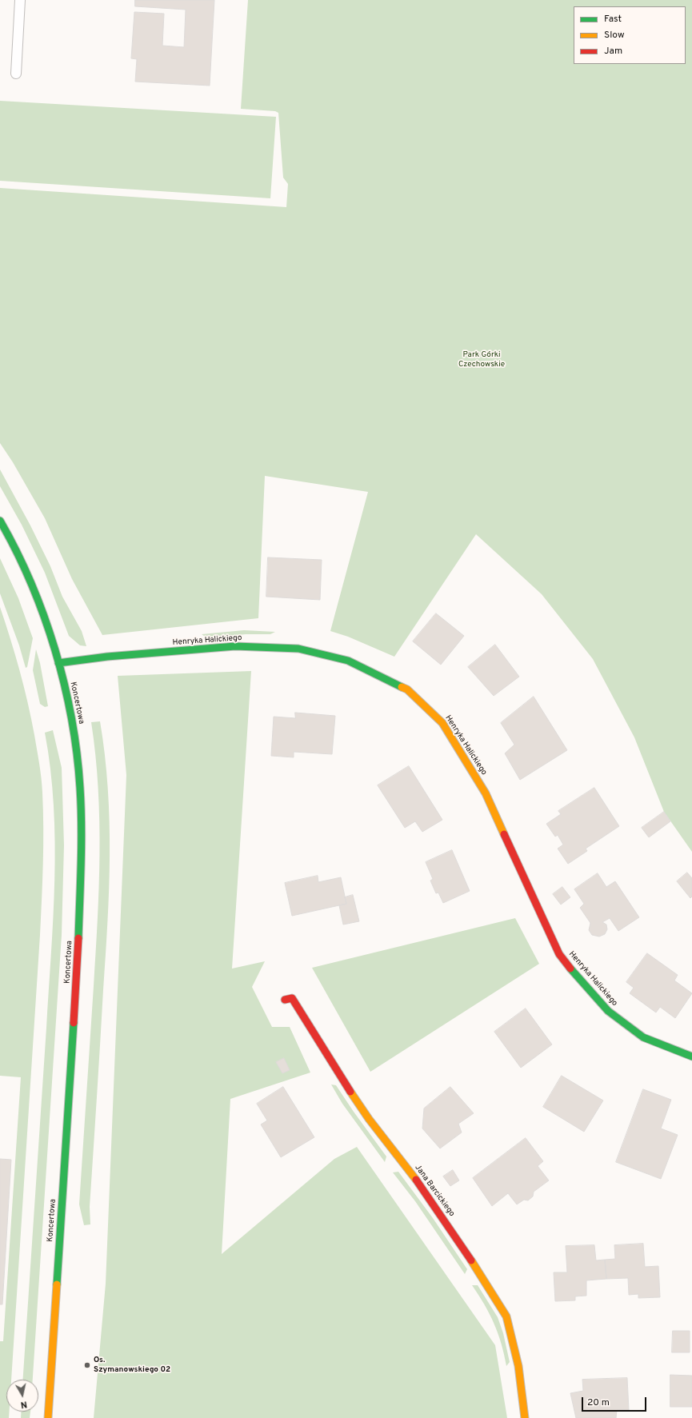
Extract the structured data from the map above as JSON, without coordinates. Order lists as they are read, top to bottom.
{
  "streets": {
    "street": ["Henryka Halickiego", "Koncertowa", "Jana Barcickiego"]
  },
  "crossings": [
    ["Henryka Halickiego", "Koncertowa"]
  ],
  "parks": ["Park Górki Czechowskie"],
  "places": ["Os. Szymanowskiego 02"],
  "legend": ["Fast", "Slow", "Jam"],
  "scale_bar": "20 m",
  "north": "bottom"
}
